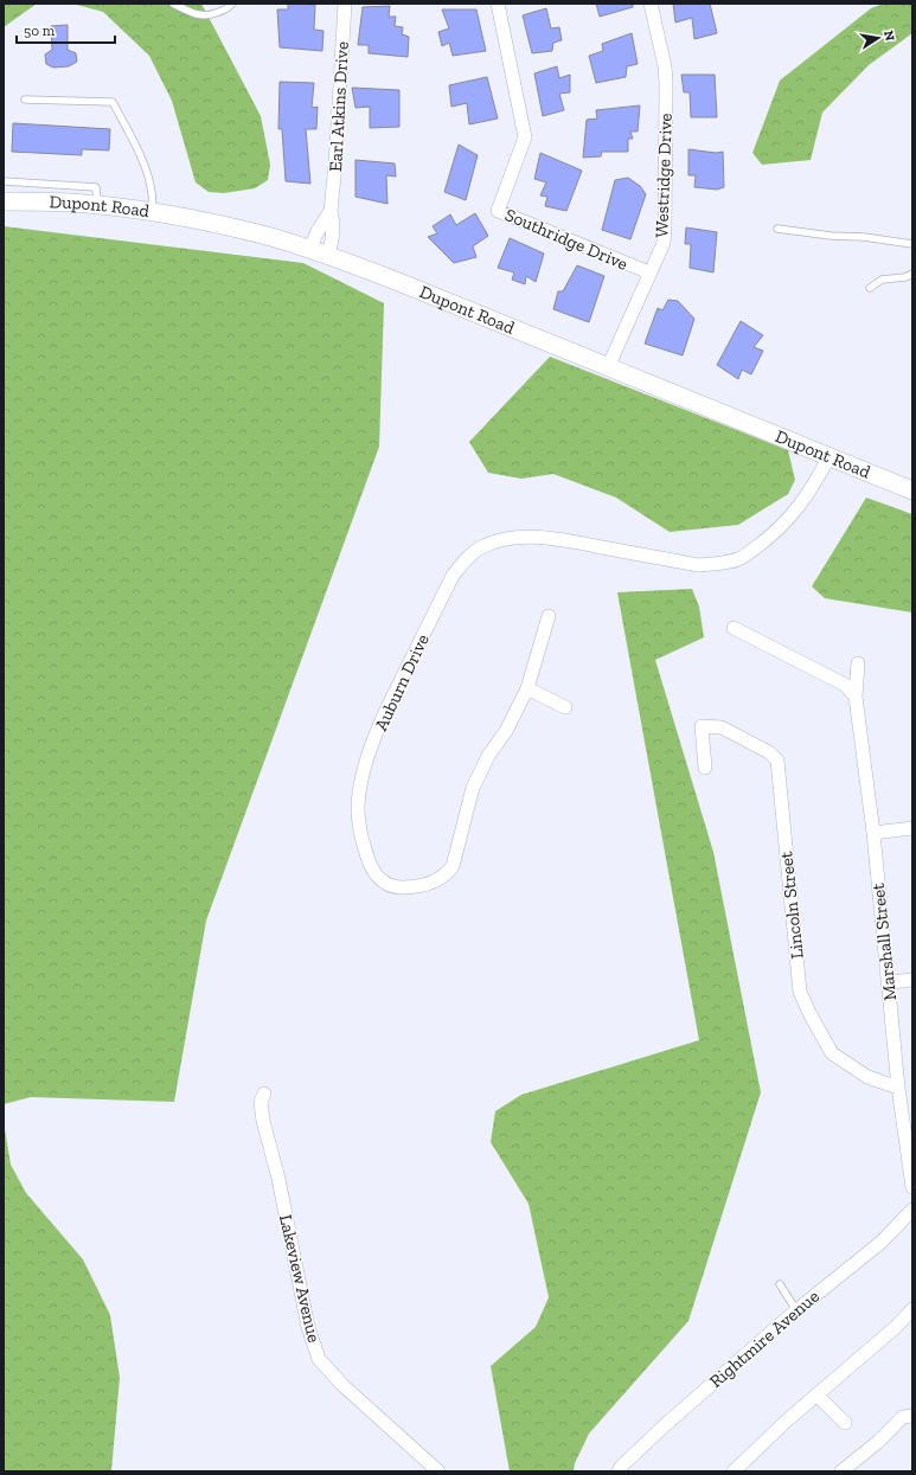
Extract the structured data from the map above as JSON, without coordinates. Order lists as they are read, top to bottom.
{
  "streets": {
    "street": [
      "Earl Atkins Drive",
      "Westridge Drive",
      "Dupont Road",
      "Southridge Drive",
      "Auburn Drive",
      "Lincoln Street",
      "Marshall Street",
      "Lakeview Avenue",
      "Rightmire Avenue"
    ]
  },
  "crossings": [
    ["Earl Atkins Drive", "Dupont Road"],
    ["Westridge Drive", "Dupont Road"],
    ["Westridge Drive", "Southridge Drive"],
    ["Dupont Road", "Auburn Drive"],
    ["Lincoln Street", "Marshall Street"]
  ],
  "scale_bar": "50 m",
  "north": "right"
}
